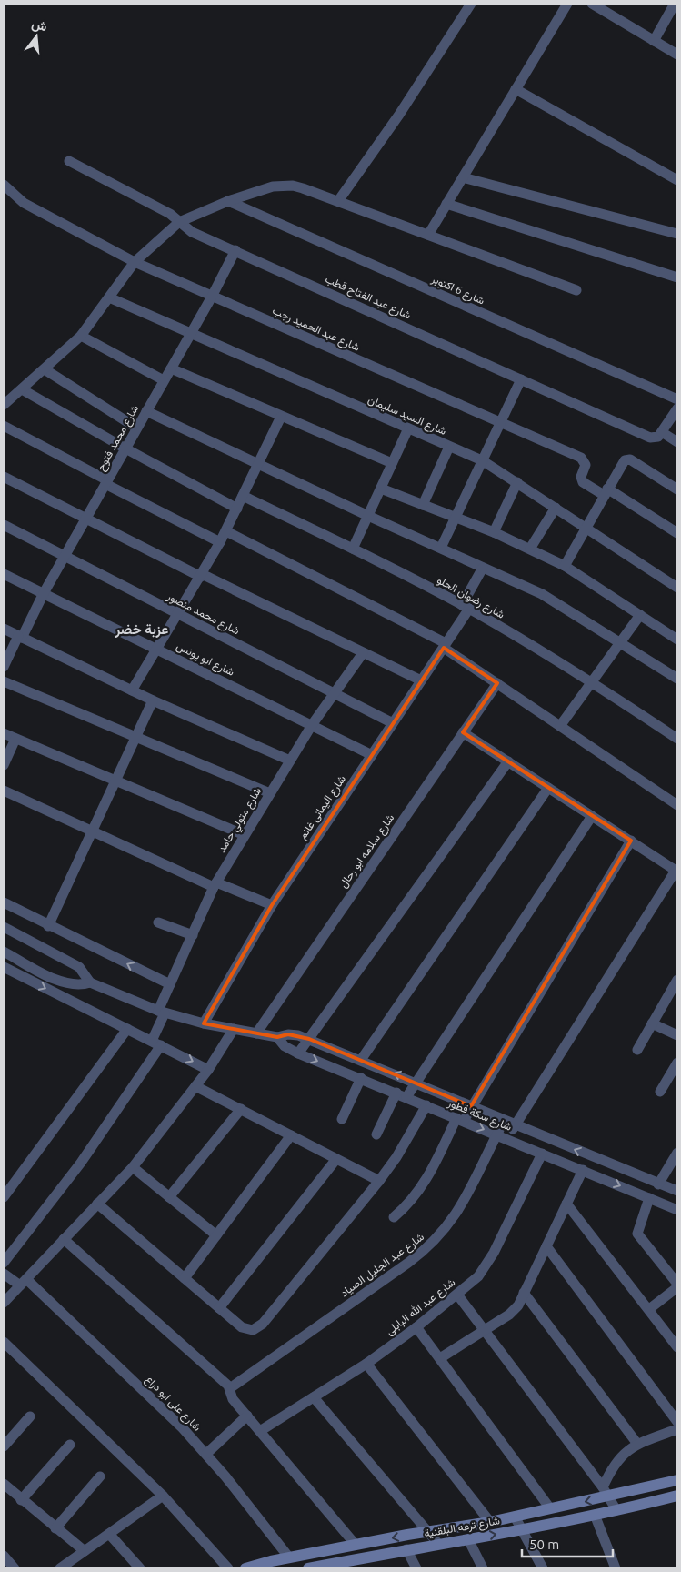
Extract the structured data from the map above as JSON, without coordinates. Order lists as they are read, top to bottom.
{
  "streets": {
    "street": [
      "شارع 6 اكتوبر",
      "شارع عبد الفتاح قطب",
      "شارع عبد الحميد رجب",
      "شارع السيد سليمان",
      "شارع محمد فتوح",
      "شارع رضوان الحلو",
      "شارع محمد منصور",
      "شارع ابو يونس",
      "شارع اليمانى غانم",
      "شارع متولي حامد",
      "شارع سلامه ابو رحال",
      "شارع سكة قطور",
      "شارع عبد الجليل الصياد",
      "شارع عبد الله البابلى",
      "شارع على ابو دراع",
      "شارع ترعه البلقنية"
    ]
  },
  "crossings": [
    ["شارع عبد الفتاح قطب", "شارع محمد فتوح"],
    ["شارع عبد الحميد رجب", "شارع محمد فتوح"],
    ["شارع السيد سليمان", "شارع محمد فتوح"],
    ["شارع محمد فتوح", "شارع محمد منصور"],
    ["شارع محمد فتوح", "شارع ابو يونس"],
    ["شارع رضوان الحلو", "شارع اليمانى غانم"],
    ["شارع محمد منصور", "شارع اليمانى غانم"],
    ["شارع محمد منصور", "شارع متولي حامد"],
    ["شارع ابو يونس", "شارع اليمانى غانم"],
    ["شارع ابو يونس", "شارع متولي حامد"],
    ["شارع اليمانى غانم", "شارع سكة قطور"],
    ["شارع متولي حامد", "شارع سكة قطور"],
    ["شارع سلامه ابو رحال", "شارع سكة قطور"],
    ["شارع سكة قطور", "شارع عبد الجليل الصياد"],
    ["شارع سكة قطور", "شارع عبد الله البابلى"],
    ["شارع على ابو دراع", "شارع ترعه البلقنية"]
  ],
  "districts": ["عزبة خضر"],
  "scale_bar": "50 m",
  "north": "top"
}
